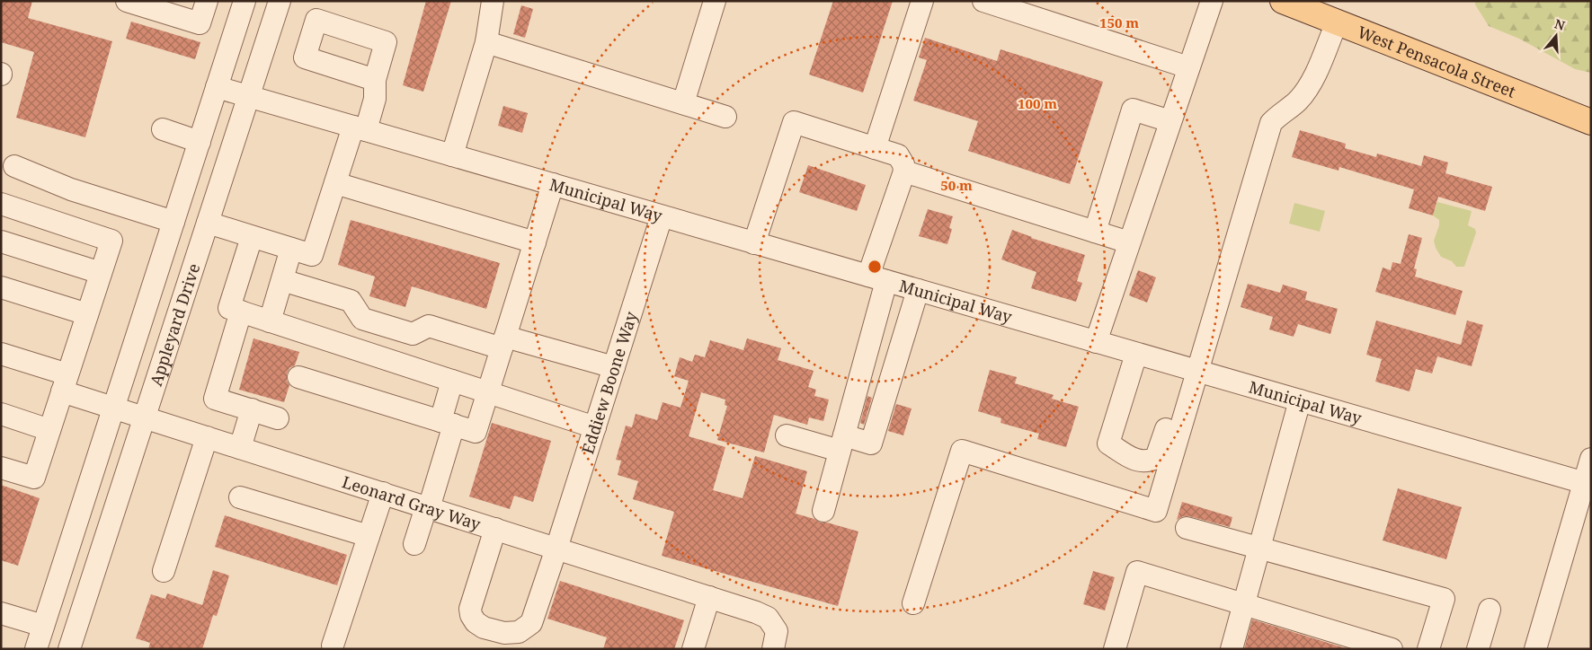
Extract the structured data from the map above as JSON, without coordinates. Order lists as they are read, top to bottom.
{
  "streets": {
    "main road": ["West Pensacola Street"],
    "street": [
      "Municipal Way",
      "Appleyard Drive",
      "Eddiew Boone Way",
      "Leonard Gray Way"
    ]
  },
  "crossings": [
    ["Municipal Way", "Appleyard Drive"],
    ["Municipal Way", "Eddiew Boone Way"],
    ["Appleyard Drive", "Leonard Gray Way"],
    ["Eddiew Boone Way", "Leonard Gray Way"]
  ],
  "north": "top",
  "rings": ["150 m", "100 m", "50 m"]
}
